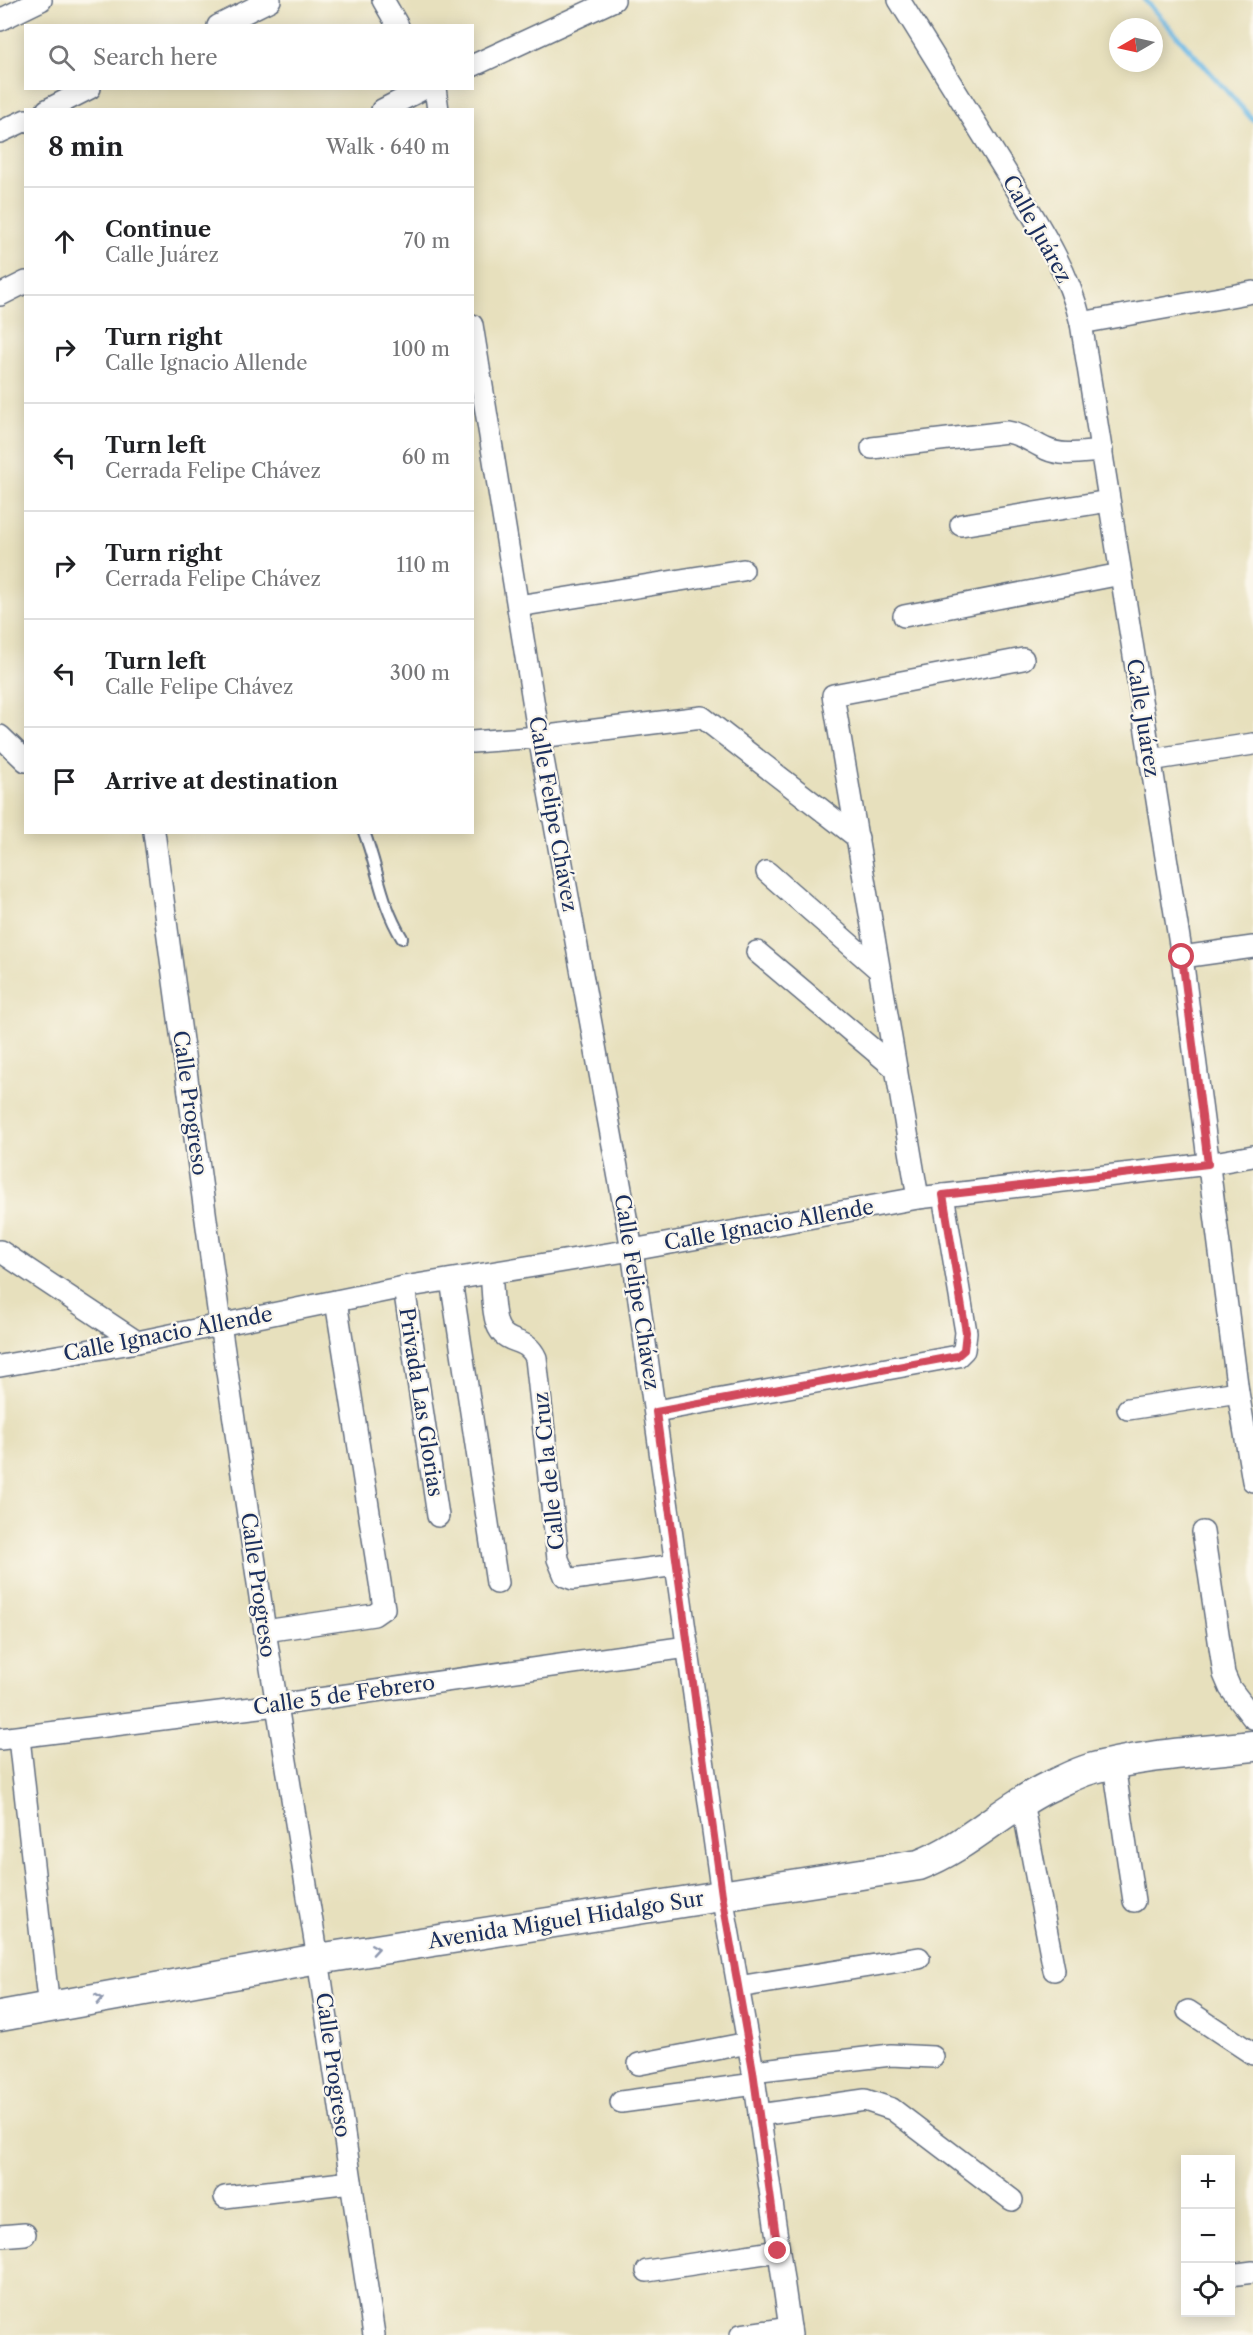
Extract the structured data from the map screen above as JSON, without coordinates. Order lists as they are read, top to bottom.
{
  "streets": {
    "main road": ["Avenida Miguel Hidalgo Sur"],
    "street": [
      "Calle Juárez",
      "Calle Felipe Chávez",
      "Calle Progreso",
      "Calle Ignacio Allende",
      "Privada Las Glorias",
      "Calle de la Cruz",
      "Calle 5 de Febrero"
    ]
  },
  "crossings": [
    ["Calle Juárez", "Calle Ignacio Allende"],
    ["Calle Felipe Chávez", "Calle Ignacio Allende"],
    ["Calle Felipe Chávez", "Calle de la Cruz"],
    ["Calle Felipe Chávez", "Calle 5 de Febrero"],
    ["Calle Felipe Chávez", "Avenida Miguel Hidalgo Sur"],
    ["Calle Progreso", "Calle Ignacio Allende"],
    ["Calle Progreso", "Calle 5 de Febrero"],
    ["Calle Progreso", "Avenida Miguel Hidalgo Sur"],
    ["Calle Ignacio Allende", "Privada Las Glorias"],
    ["Calle Ignacio Allende", "Calle de la Cruz"]
  ],
  "one_way": ["Avenida Miguel Hidalgo Sur"],
  "north": "left",
  "page": {
    "search": "Search here",
    "heading": ["8 min", "Walk · 640 m"],
    "list": [
      ["Continue", "Calle Juárez", "70 m"],
      ["Turn right", "Calle Ignacio Allende", "100 m"],
      ["Turn left", "Cerrada Felipe Chávez", "60 m"],
      ["Turn right", "Cerrada Felipe Chávez", "110 m"],
      ["Turn left", "Calle Felipe Chávez", "300 m"],
      "Arrive at destination"
    ],
    "map_buttons": ["+", "−"]
  }
}
